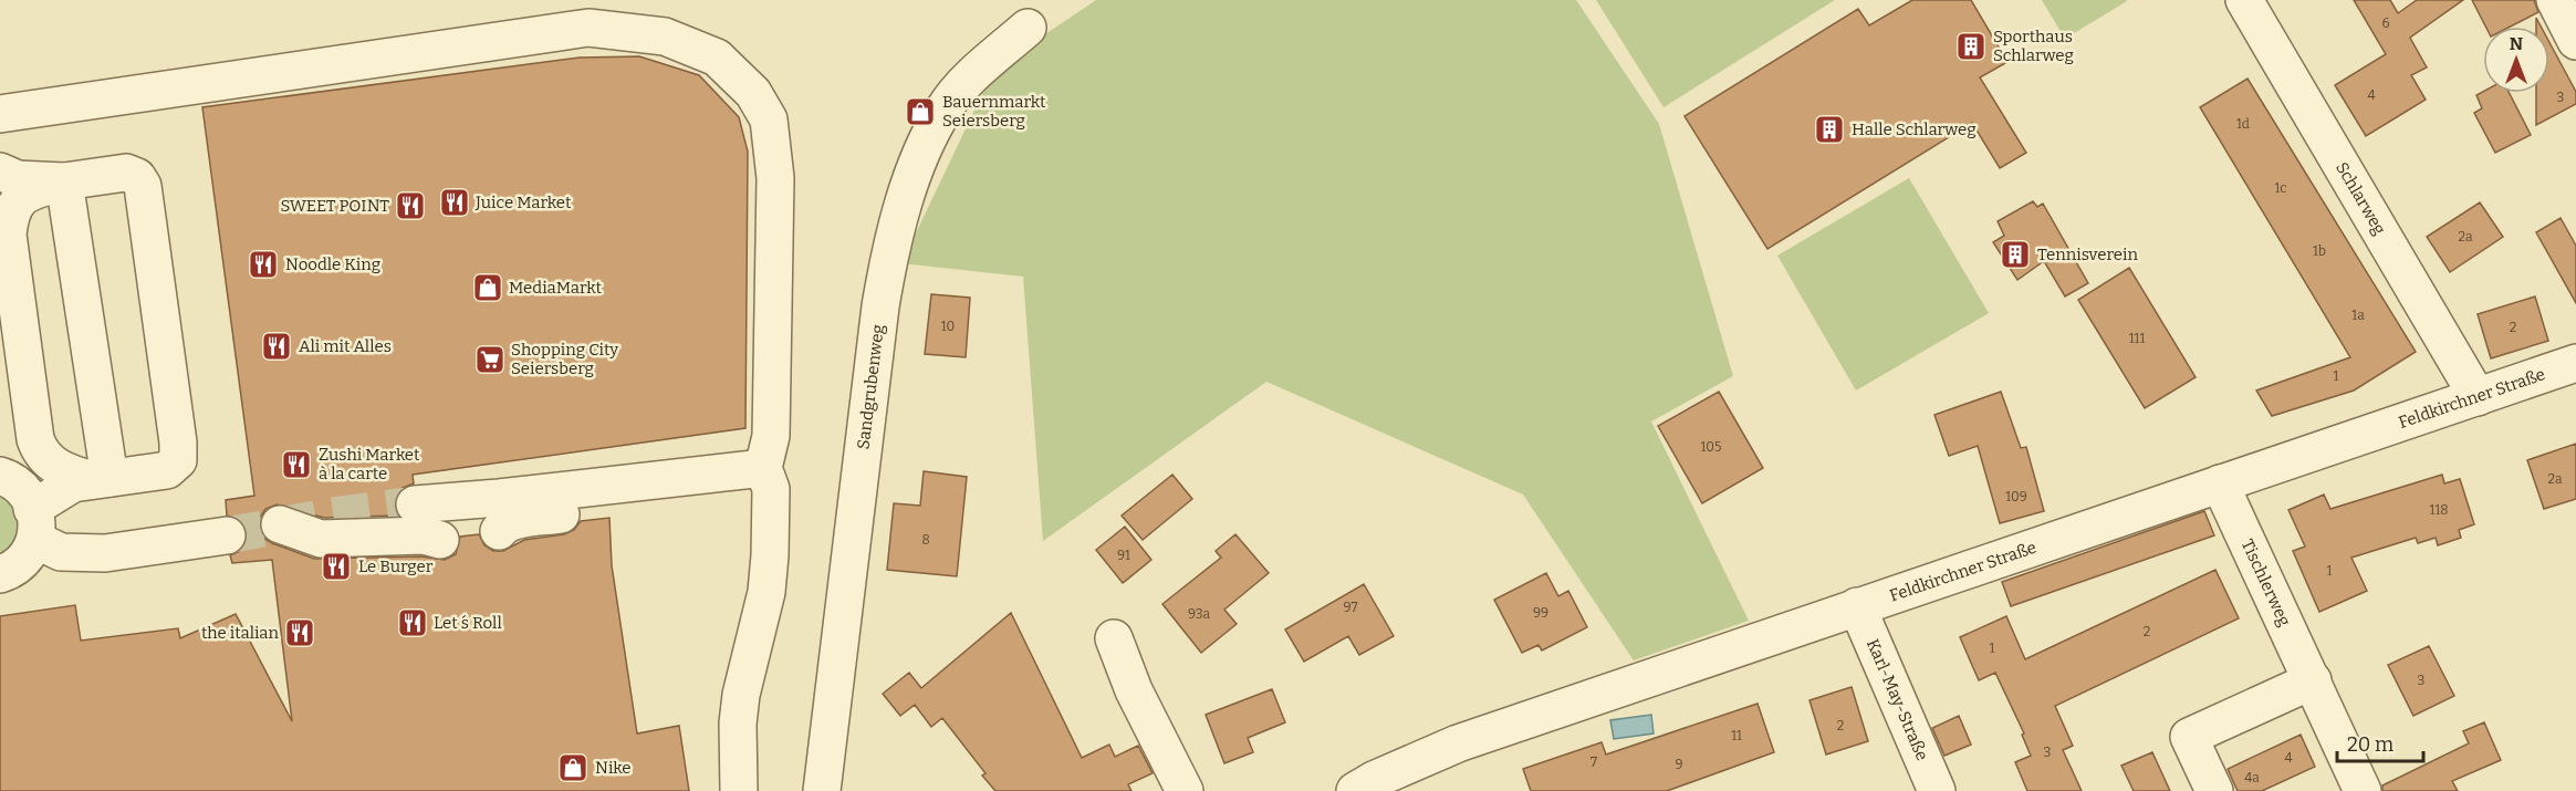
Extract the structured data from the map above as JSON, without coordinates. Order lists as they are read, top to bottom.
{
  "streets": {
    "street": [
      "Schlarweg",
      "Sandgrubenweg",
      "Feldkirchner Straße",
      "Tischlerweg",
      "Karl-May-Straße"
    ]
  },
  "crossings": [
    ["Schlarweg", "Feldkirchner Straße"],
    ["Feldkirchner Straße", "Tischlerweg"],
    ["Feldkirchner Straße", "Karl-May-Straße"]
  ],
  "places": {
    "building": ["Sporthaus Schlarweg", "Halle Schlarweg", "Tennisverein"],
    "shop": ["Bauernmarkt Seiersberg", "MediaMarkt", "Nike"],
    "restaurant": [
      "Juice Market",
      "SWEET POINT",
      "Noodle King",
      "Ali mit Alles",
      "Zushi Market à la carte",
      "Le Burger",
      "Let ́s Roll",
      "the italian"
    ],
    "supermarket": ["Shopping City Seiersberg"]
  },
  "house_numbers": [
    "6",
    "4",
    "3",
    "1d",
    "1c",
    "2a",
    "1b",
    "1a",
    "10",
    "2",
    "111",
    "1",
    "105",
    "2a",
    "109",
    "118",
    "8",
    "91",
    "1",
    "97",
    "99",
    "93a",
    "2",
    "1",
    "3",
    "2",
    "11",
    "3",
    "4",
    "7",
    "9",
    "4a"
  ],
  "scale_bar": "20 m",
  "north": "top"
}
